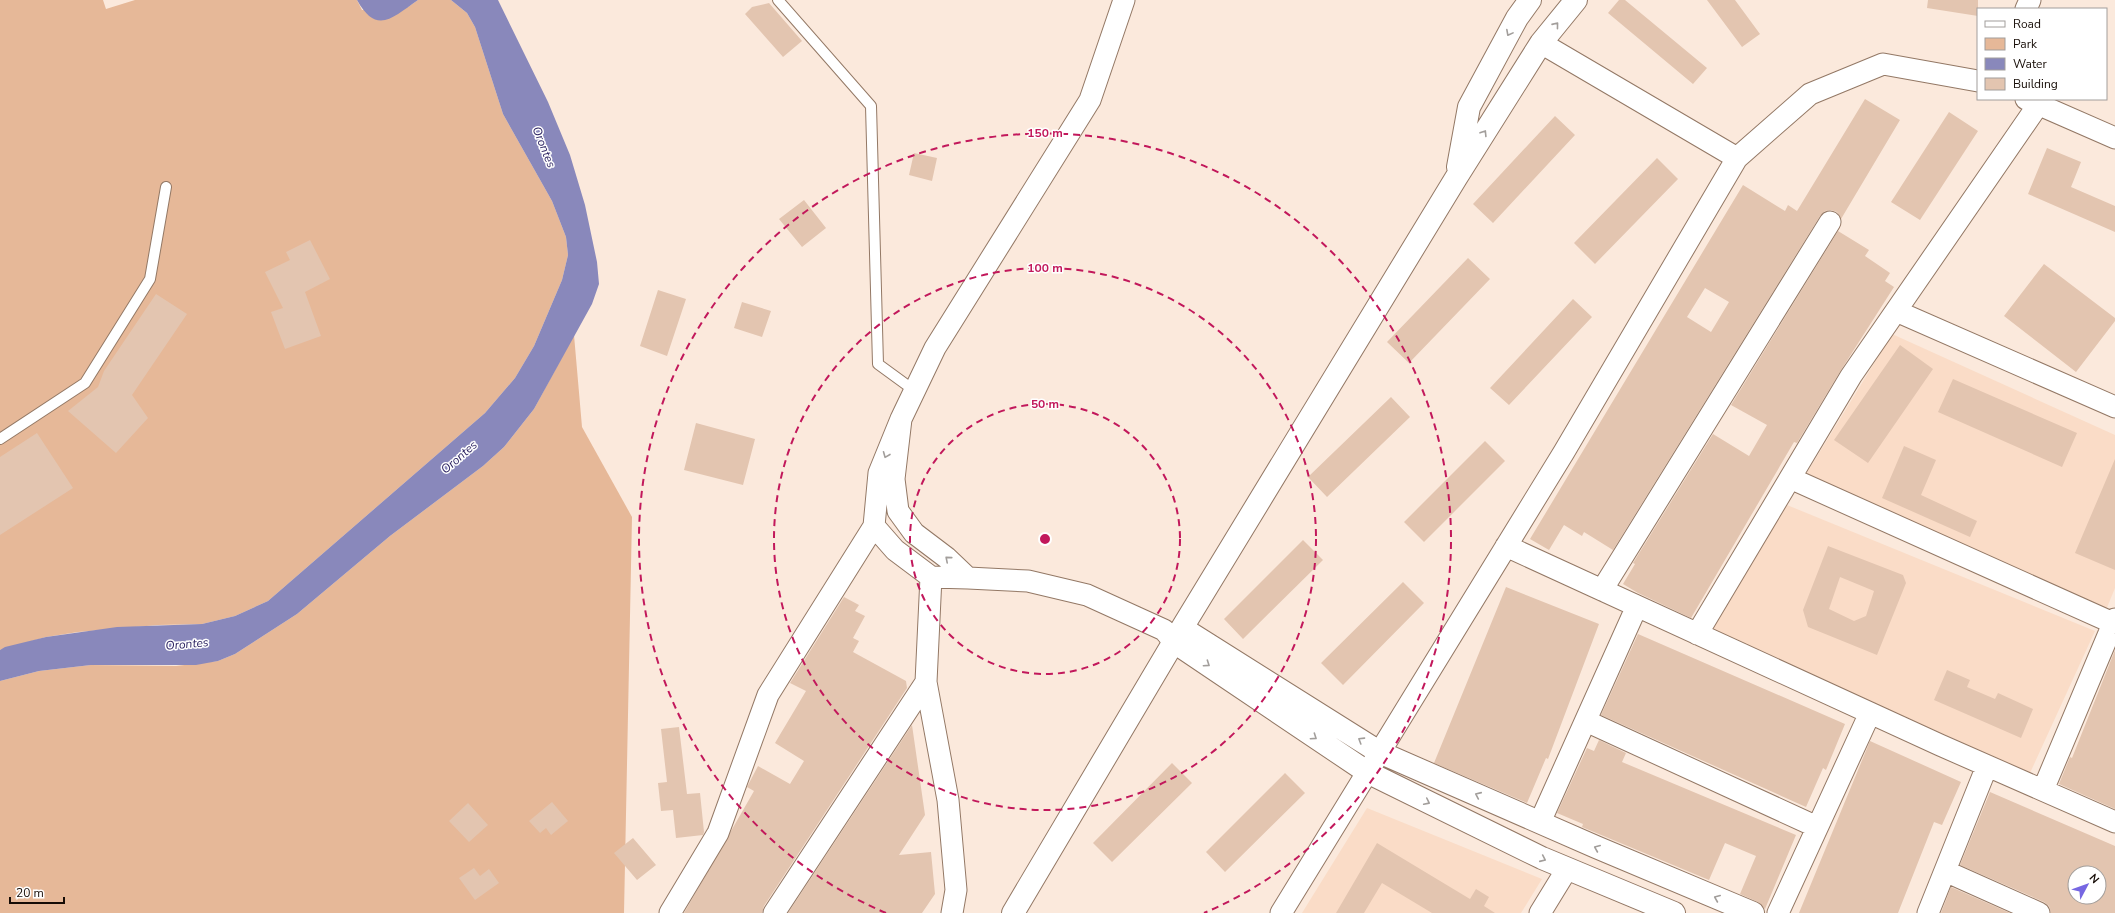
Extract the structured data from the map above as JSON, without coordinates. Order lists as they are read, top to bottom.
{
  "water": ["Orontes"],
  "legend": [
    "Road",
    "Park",
    "Water",
    "Building"
  ],
  "scale_bar": "20 m",
  "north": "top right",
  "rings": ["150 m", "100 m", "50 m"]
}
